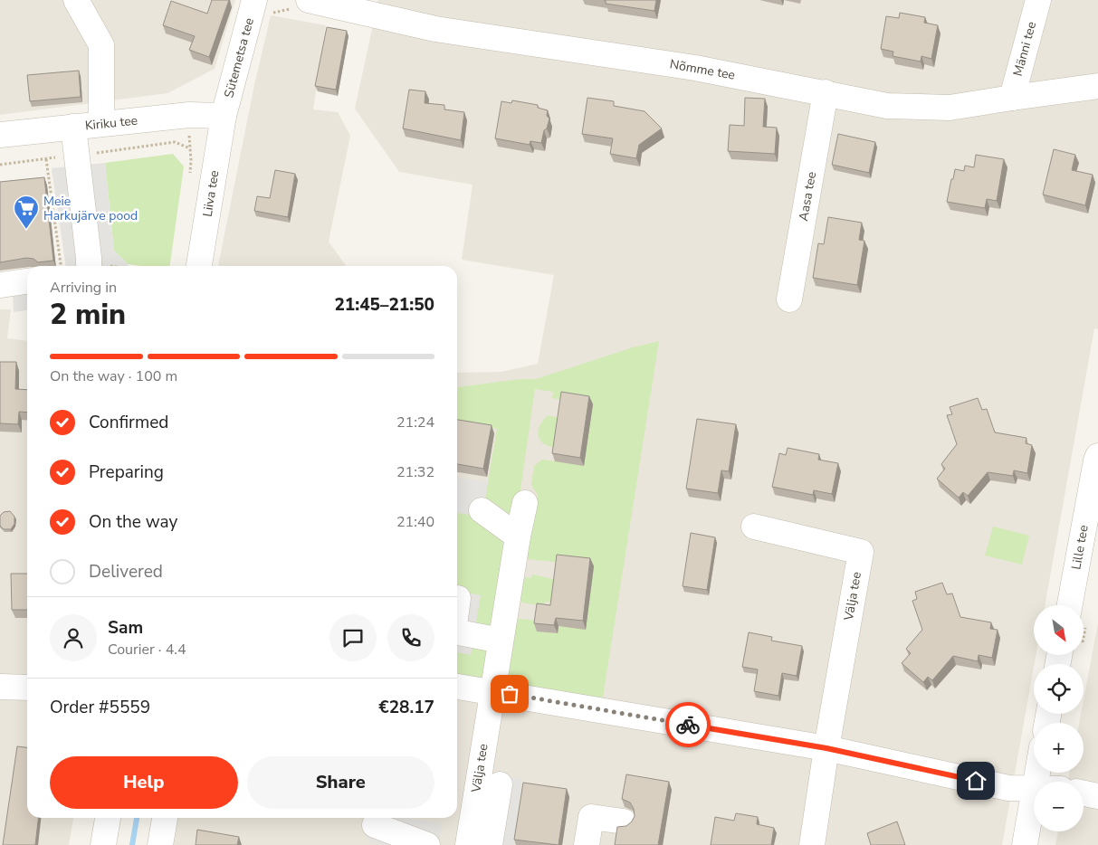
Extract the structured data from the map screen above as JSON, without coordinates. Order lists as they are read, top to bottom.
{
  "streets": {
    "street": [
      "Männi tee",
      "Sütemetsa tee",
      "Nõmme tee",
      "Kiriku tee",
      "Liiva tee",
      "Aasa tee",
      "Lille tee",
      "Välja tee"
    ]
  },
  "crossings": [
    ["Männi tee", "Nõmme tee"],
    ["Sütemetsa tee", "Kiriku tee"],
    ["Sütemetsa tee", "Liiva tee"],
    ["Nõmme tee", "Aasa tee"],
    ["Kiriku tee", "Liiva tee"]
  ],
  "places": {
    "supermarket": ["Meie Harkujärve pood"]
  },
  "north": "bottom right",
  "page": {
    "heading": ["2 min", "Arriving in", "21:45–21:50"],
    "panel": [
      "Sam",
      "Courier · 4.4",
      "Order #5559",
      "€28.17"
    ],
    "bar": "On the way · 100 m",
    "list": [
      ["Confirmed", "21:24"],
      ["Preparing", "21:32"],
      ["On the way", "21:40"],
      "Delivered"
    ],
    "map_buttons": ["+", "−"],
    "buttons": ["Help", "Share"]
  }
}
